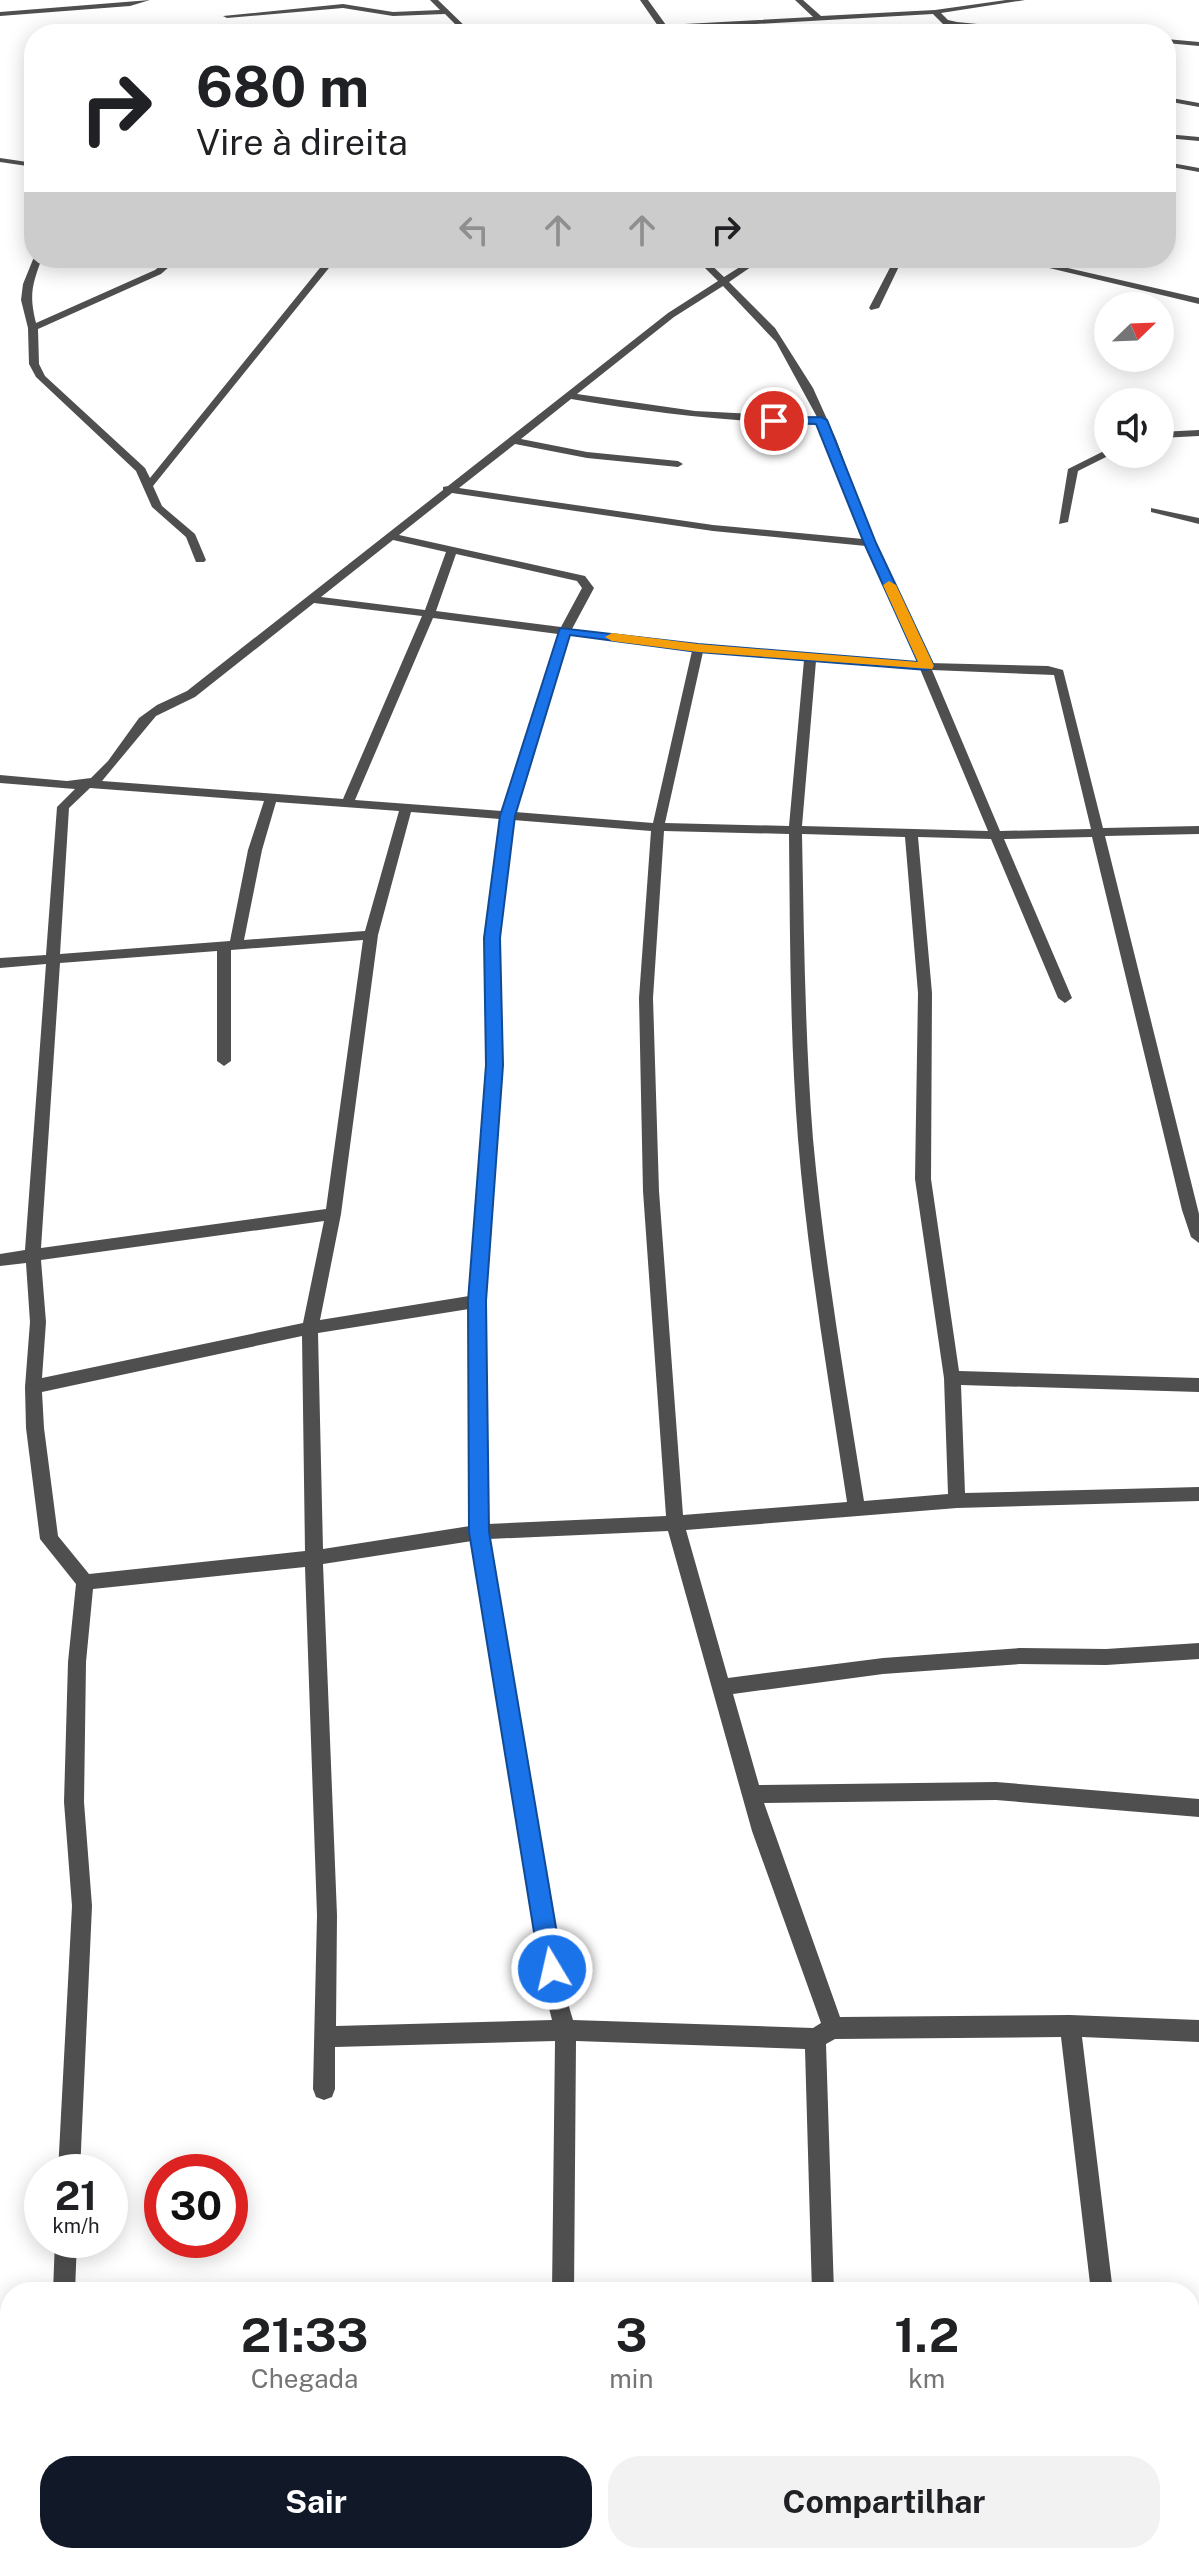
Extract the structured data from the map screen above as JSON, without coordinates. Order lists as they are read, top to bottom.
{
  "north": "top right",
  "page": {
    "turn": ["680 m", "Vire à direita"],
    "speed": "21 km/h",
    "limit": "30",
    "eta": [
      "21:33",
      "Chegada",
      "3",
      "min",
      "1.2",
      "km"
    ],
    "buttons": ["Sair", "Compartilhar"]
  }
}
